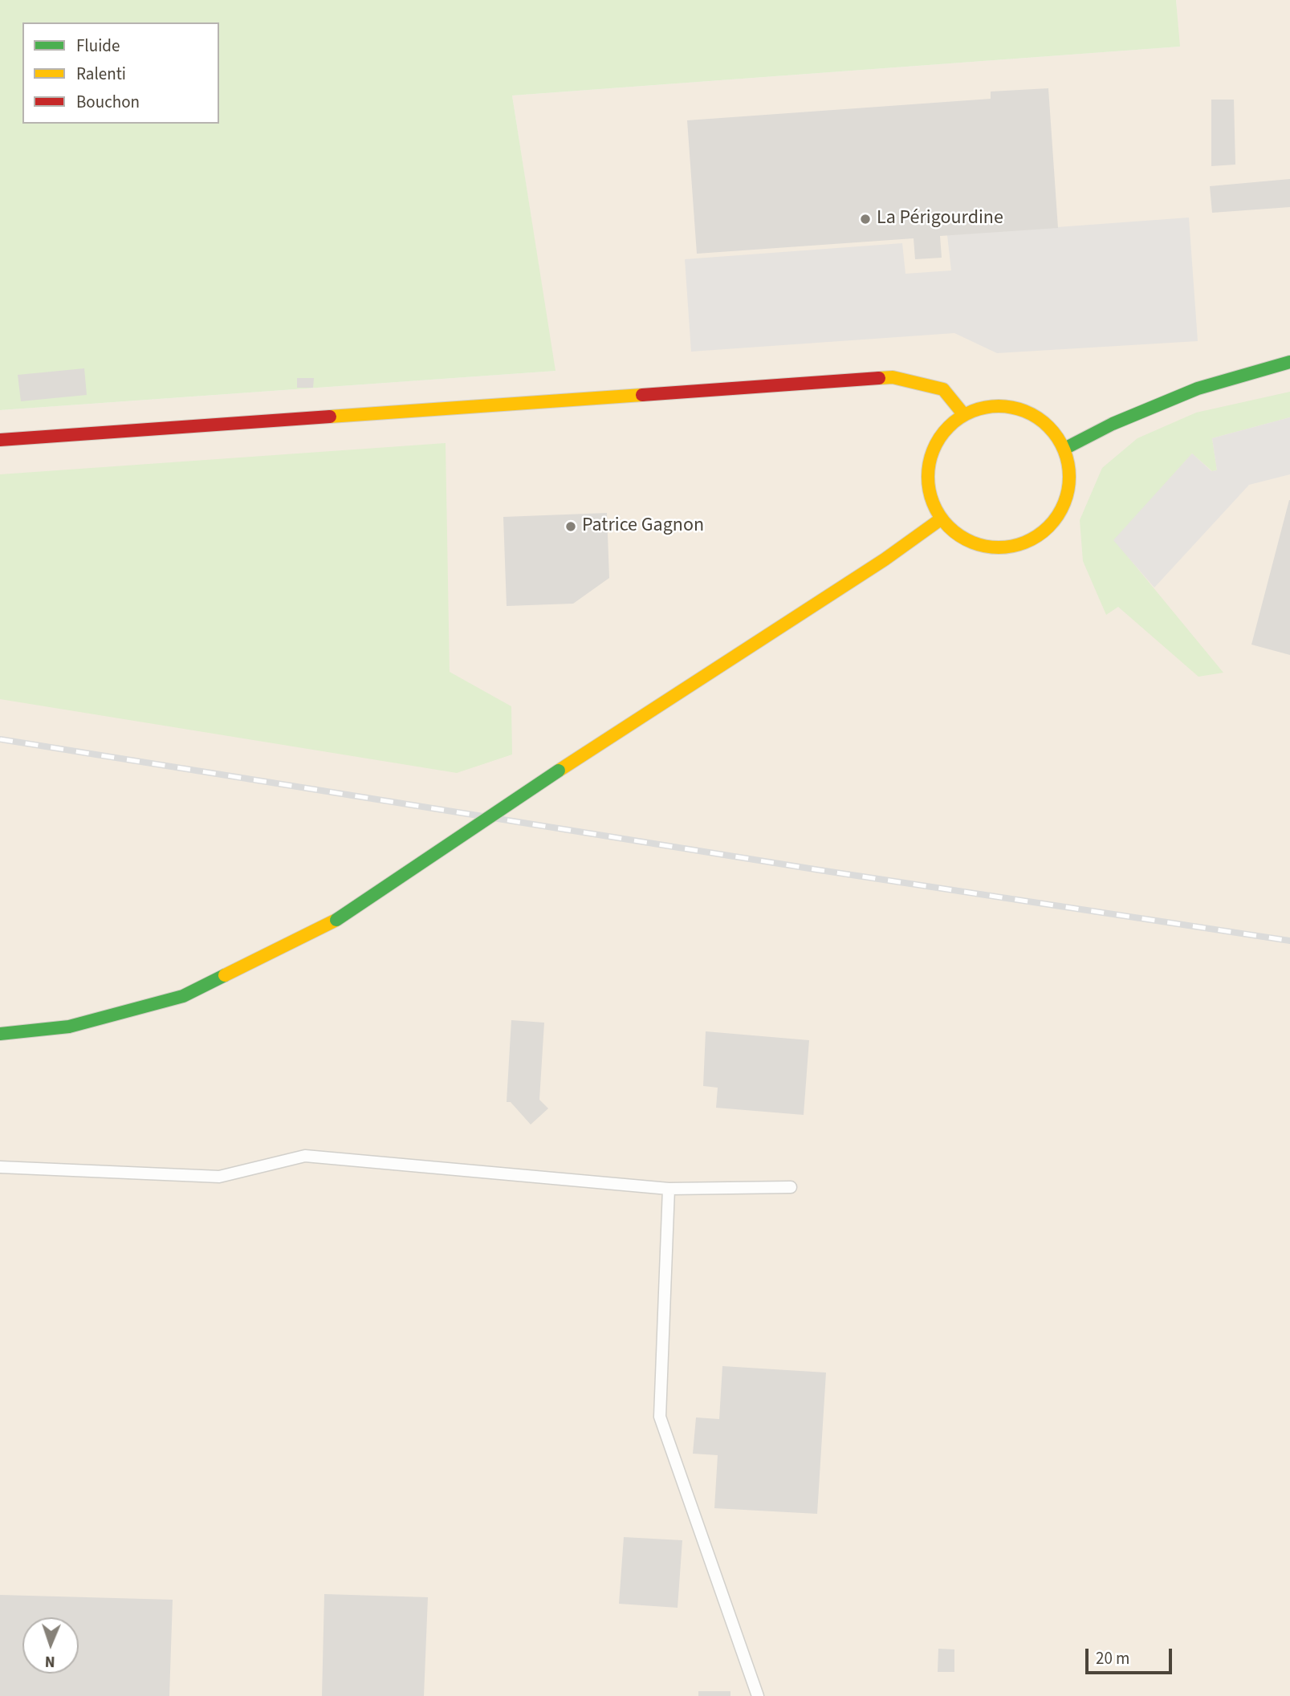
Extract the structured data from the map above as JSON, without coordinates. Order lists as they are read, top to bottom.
{
  "places": ["La Périgourdine", "Patrice Gagnon"],
  "legend": ["Fluide", "Ralenti", "Bouchon"],
  "scale_bar": "20 m",
  "north": "bottom"
}
